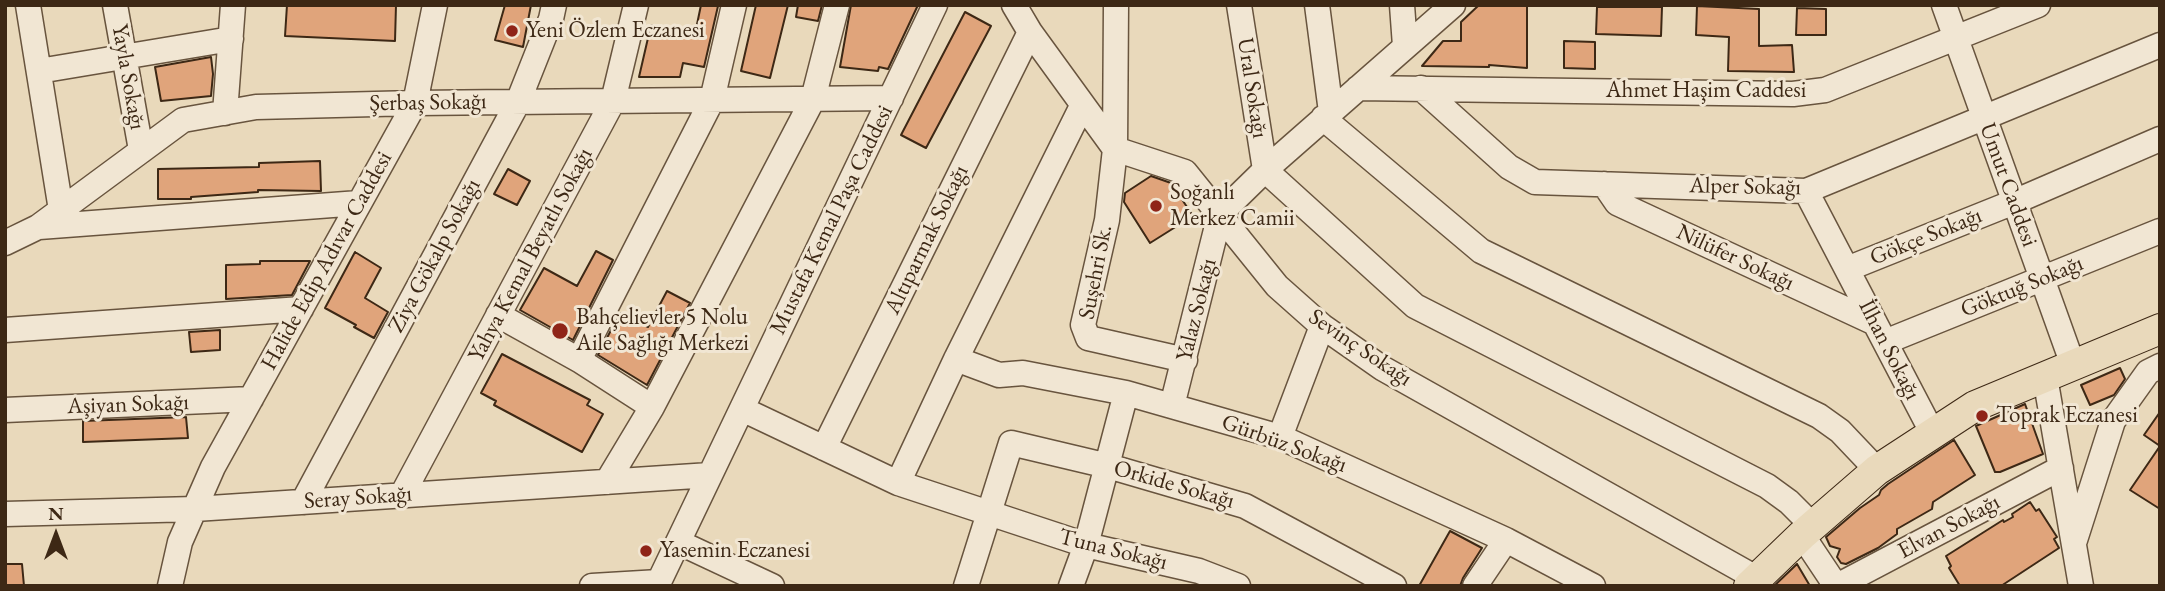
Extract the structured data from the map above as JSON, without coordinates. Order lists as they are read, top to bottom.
{
  "streets": {
    "street": [
      "Yayla Sokağı",
      "Ural Sokağı",
      "Ahmet Haşim Caddesi",
      "Şerbaş Sokağı",
      "Umut Caddesi",
      "Alper Sokağı",
      "Mustafa Kemal Paşa Caddesi",
      "Gökçe Sokağı",
      "Altıparmak Sokağı",
      "Yahya Kemal Beyatlı Sokağı",
      "Ziya Gökalp Sokağı",
      "Nilüfer Sokağı",
      "Halide Edip Adıvar Caddesi",
      "Suşehri Sk.",
      "Göktuğ Sokağı",
      "Yalaz Sokağı",
      "Sevinç Sokağı",
      "İlhan Sokağı",
      "Aşiyan Sokağı",
      "Gürbüz Sokağı",
      "Orkide Sokağı",
      "Seray Sokağı",
      "Elvan Sokağı",
      "Tuna Sokağı"
    ]
  },
  "crossings": [
    ["Yayla Sokağı", "Şerbaş Sokağı"],
    ["Ahmet Haşim Caddesi", "Umut Caddesi"],
    ["Ahmet Haşim Caddesi", "Alper Sokağı"],
    ["Şerbaş Sokağı", "Mustafa Kemal Paşa Caddesi"],
    ["Şerbaş Sokağı", "Yahya Kemal Beyatlı Sokağı"],
    ["Şerbaş Sokağı", "Ziya Gökalp Sokağı"],
    ["Şerbaş Sokağı", "Halide Edip Adıvar Caddesi"],
    ["Umut Caddesi", "Alper Sokağı"],
    ["Umut Caddesi", "Gökçe Sokağı"],
    ["Umut Caddesi", "Göktuğ Sokağı"],
    ["Alper Sokağı", "Nilüfer Sokağı"],
    ["Alper Sokağı", "İlhan Sokağı"],
    ["Mustafa Kemal Paşa Caddesi", "Seray Sokağı"],
    ["Mustafa Kemal Paşa Caddesi", "Tuna Sokağı"],
    ["Gökçe Sokağı", "İlhan Sokağı"],
    ["Altıparmak Sokağı", "Tuna Sokağı"],
    ["Yahya Kemal Beyatlı Sokağı", "Seray Sokağı"],
    ["Ziya Gökalp Sokağı", "Seray Sokağı"],
    ["Nilüfer Sokağı", "Göktuğ Sokağı"],
    ["Nilüfer Sokağı", "İlhan Sokağı"],
    ["Halide Edip Adıvar Caddesi", "Aşiyan Sokağı"],
    ["Halide Edip Adıvar Caddesi", "Seray Sokağı"],
    ["Suşehri Sk.", "Yalaz Sokağı"],
    ["Suşehri Sk.", "Sevinç Sokağı"],
    ["Göktuğ Sokağı", "İlhan Sokağı"],
    ["Yalaz Sokağı", "Sevinç Sokağı"],
    ["Yalaz Sokağı", "Gürbüz Sokağı"],
    ["Orkide Sokağı", "Tuna Sokağı"]
  ],
  "places": [
    "Yeni Özlem Eczanesi",
    "Soğanlı Merkez Camii",
    "Bahçelievler 5 Nolu Aile Sağlığı Merkezi",
    "Toprak Eczanesi",
    "Yasemin Eczanesi"
  ],
  "north": "top"
}
